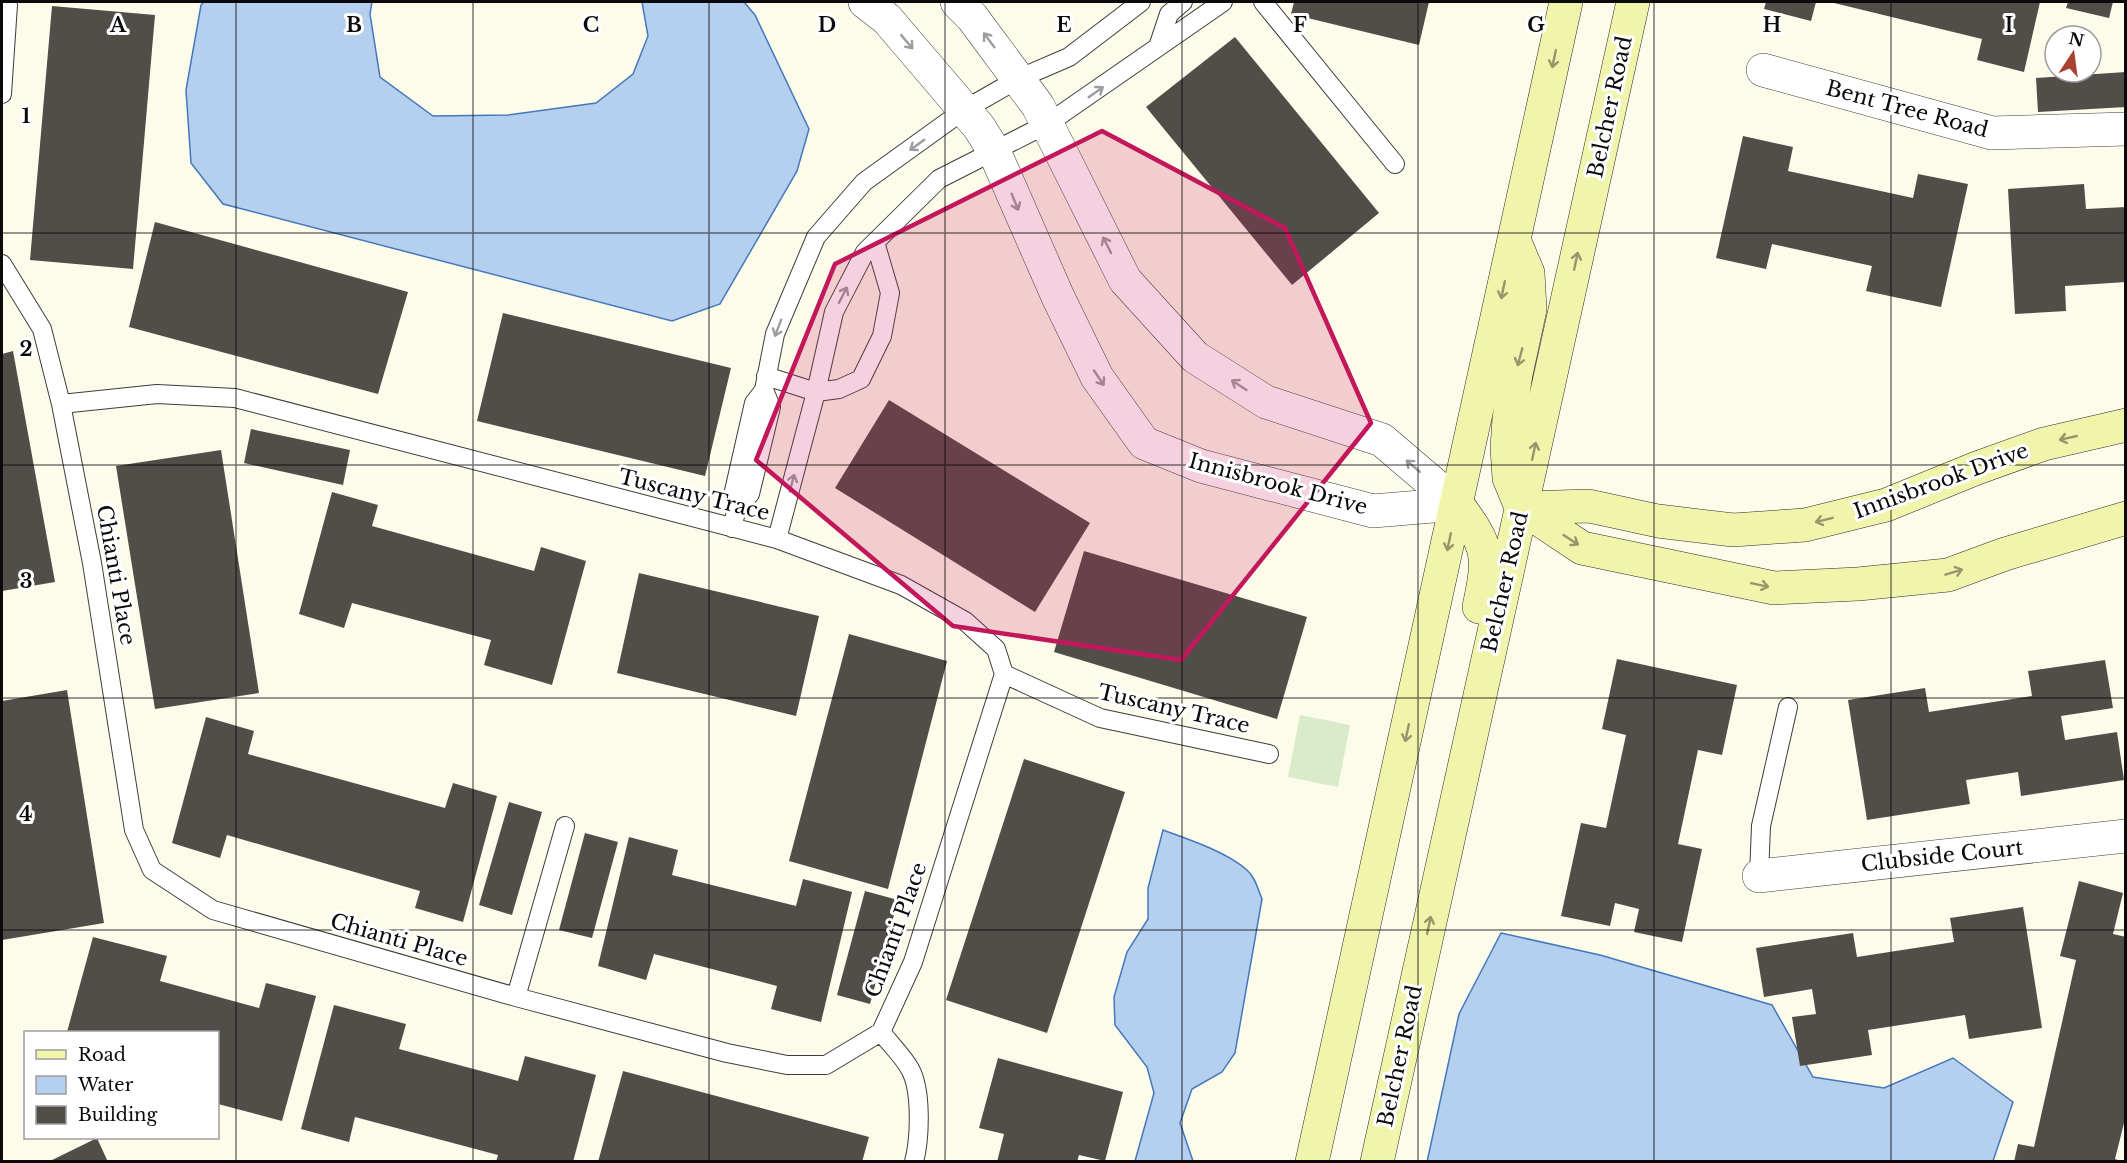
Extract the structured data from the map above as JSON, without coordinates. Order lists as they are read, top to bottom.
{
  "streets": {
    "main road": ["Belcher Road", "Innisbrook Drive"],
    "street": ["Bent Tree Road", "Clubside Court"],
    "lane": ["Tuscany Trace", "Chianti Place"]
  },
  "crossings": [
    ["Belcher Road", "Innisbrook Drive"],
    ["Tuscany Trace", "Chianti Place"]
  ],
  "legend": ["Road", "Water", "Building"],
  "north": "top",
  "grid": {
    "columns": [
      "A",
      "B",
      "C",
      "D",
      "E",
      "F",
      "G",
      "H",
      "I"
    ],
    "rows": [
      "1",
      "2",
      "3",
      "4"
    ]
  }
}
